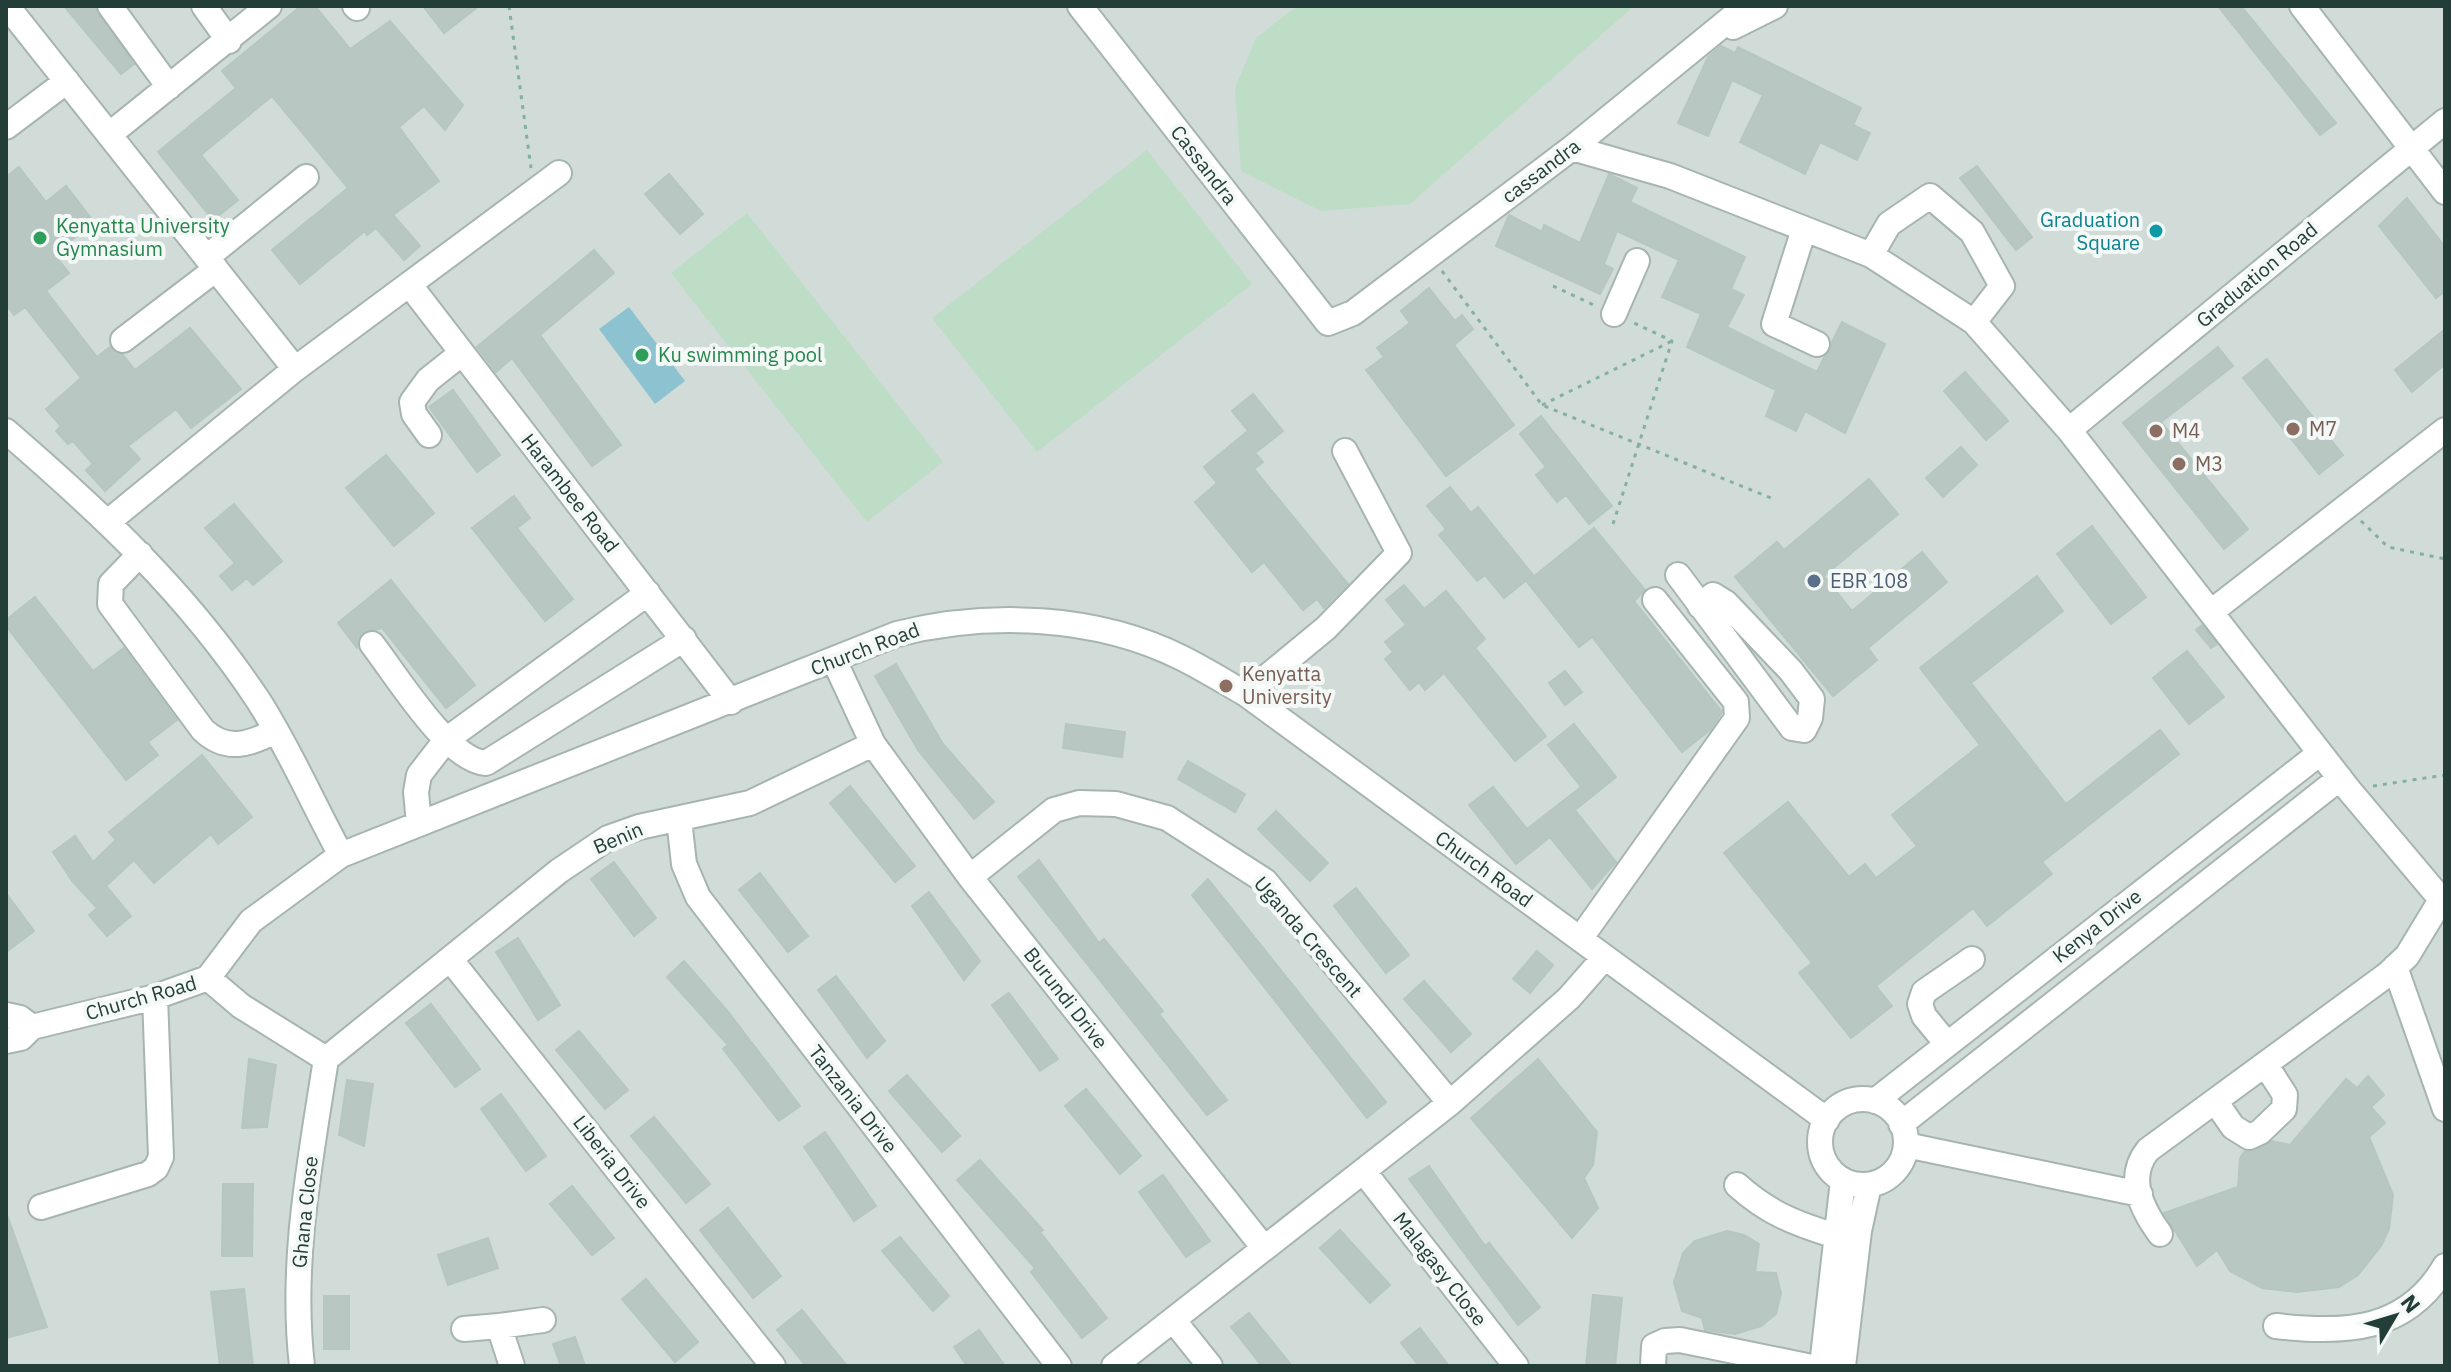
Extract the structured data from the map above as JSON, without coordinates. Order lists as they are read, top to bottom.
{
  "streets": {
    "lane": [
      "Cassandra",
      "cassandra",
      "Graduation Road",
      "Harambee Road",
      "Church Road",
      "Benin",
      "Kenya Drive",
      "Uganda Crescent",
      "Burundi Drive",
      "Tanzania Drive",
      "Liberia Drive",
      "Ghana Close",
      "Malagasy Close"
    ]
  },
  "crossings": [
    ["Cassandra", "cassandra"],
    ["Harambee Road", "Church Road"],
    ["Church Road", "Kenya Drive"],
    ["Benin", "Burundi Drive"],
    ["Benin", "Tanzania Drive"],
    ["Benin", "Liberia Drive"],
    ["Benin", "Ghana Close"],
    ["Uganda Crescent", "Burundi Drive"]
  ],
  "places": [
    "Graduation Square",
    "Kenyatta University Gymnasium",
    "Ku swimming pool",
    "M7",
    "M4",
    "M3",
    "EBR 108",
    "Kenyatta University"
  ],
  "north": "top right"
}
